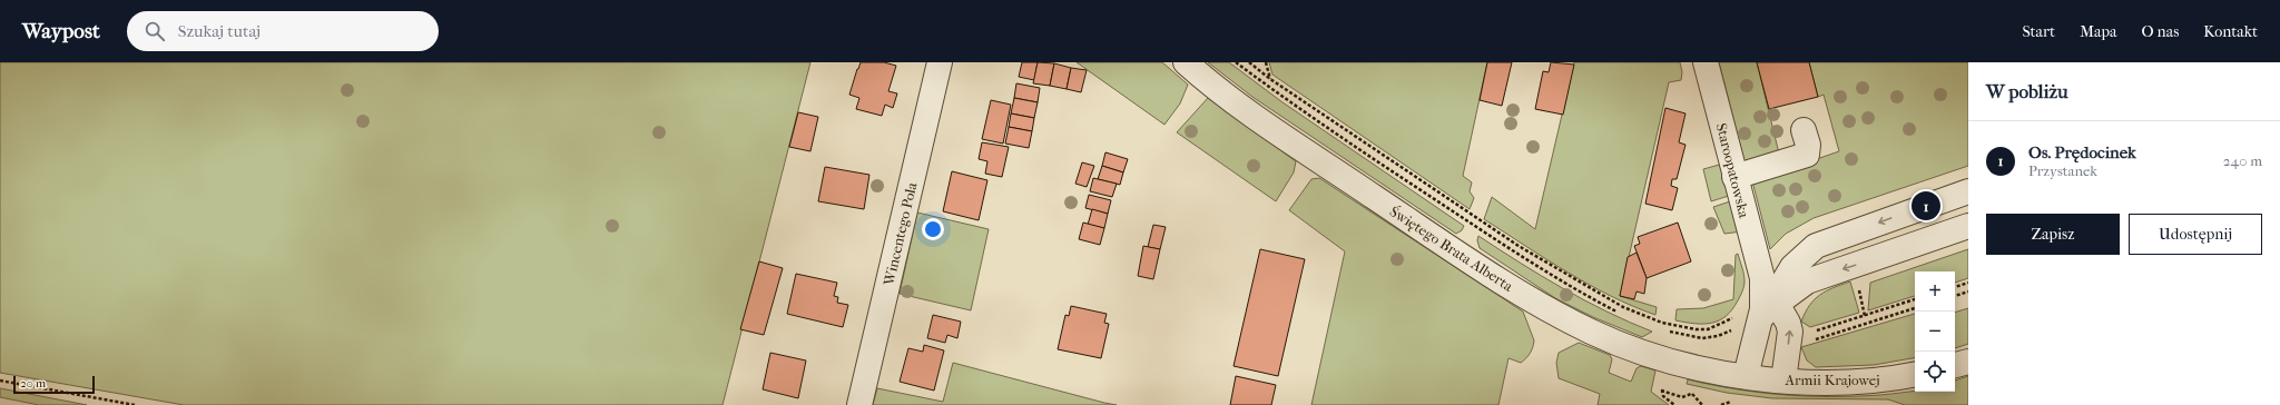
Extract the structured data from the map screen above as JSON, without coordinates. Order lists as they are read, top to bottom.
{
  "streets": {
    "street": [
      "Staroopatowska",
      "Wincentego Pola",
      "Świętego Brata Alberta",
      "Armii Krajowej"
    ]
  },
  "crossings": [
    ["Staroopatowska", "Świętego Brata Alberta"],
    ["Staroopatowska", "Armii Krajowej"],
    ["Świętego Brata Alberta", "Armii Krajowej"]
  ],
  "scale_bar": "20 m",
  "page": {
    "header": "Waypost",
    "search": "Szukaj tutaj",
    "nav": [
      "Start",
      "Mapa",
      "O nas",
      "Kontakt"
    ],
    "heading": "W pobliżu",
    "list": [
      {
        "mark": "1",
        "name": "Os. Prędocinek",
        "note": "Przystanek",
        "value": "240 m"
      }
    ],
    "pins": "1",
    "buttons": ["Zapisz", "Udostępnij"],
    "map_buttons": ["+", "−"],
    "scale": "20 m"
  }
}
